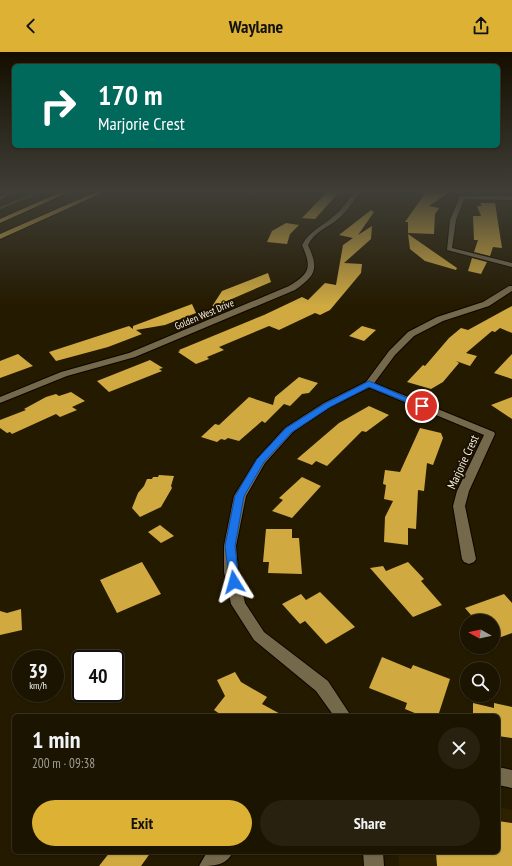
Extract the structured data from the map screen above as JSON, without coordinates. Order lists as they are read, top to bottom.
{
  "streets": {
    "street": ["Golden West Drive", "Marjorie Crest"]
  },
  "north": "left",
  "page": {
    "header": "Waylane",
    "turn": ["170 m", "Marjorie Crest"],
    "speed": "39 km/h",
    "limit": "40",
    "heading": ["1 min", "200 m · 09:38"],
    "buttons": ["Exit", "Share"]
  }
}
